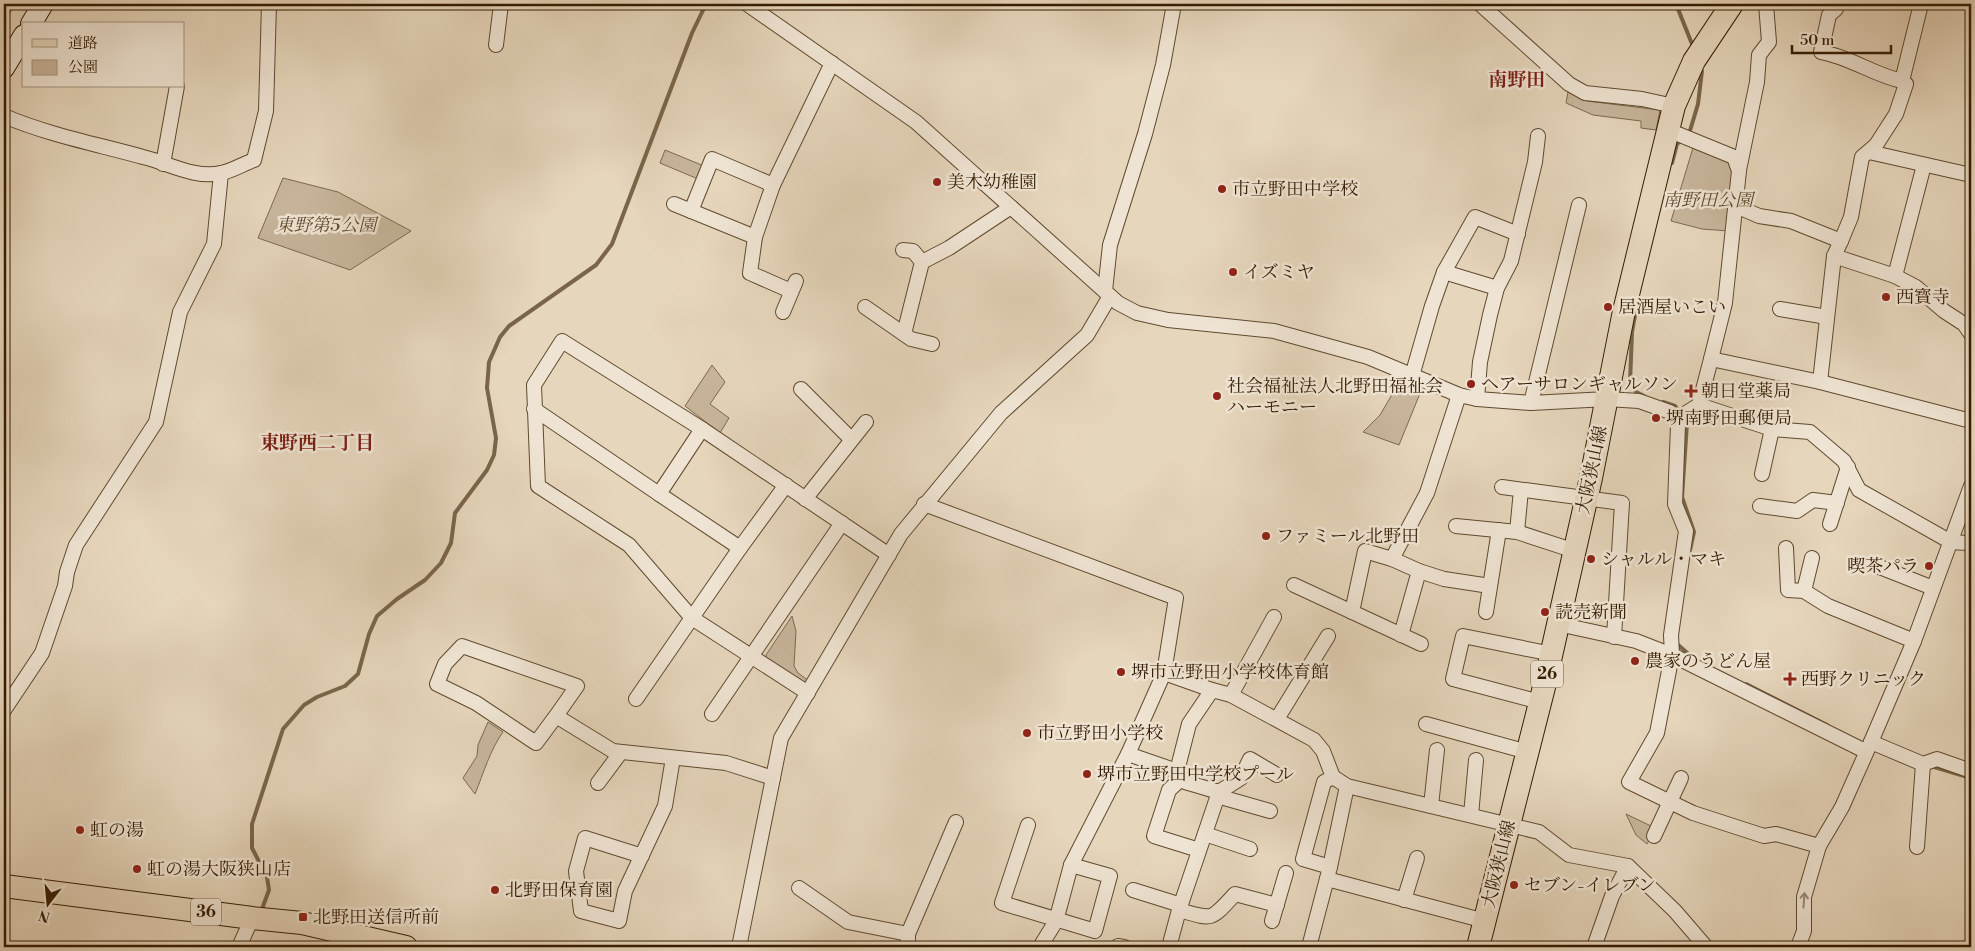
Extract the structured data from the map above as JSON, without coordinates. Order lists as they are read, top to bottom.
{
  "streets": {
    "main road": ["大阪狭山線", "26", "36"]
  },
  "districts": ["南野田", "東野西二丁目"],
  "parks": ["南野田公園", "東野第5公園"],
  "places": {
    "other": [
      "美木幼稚園",
      "市立野田中学校",
      "イズミヤ",
      "西寳寺",
      "居酒屋いこい",
      "ヘアーサロンギャルソン",
      "社会福祉法人北野田福祉会 ハーモニー",
      "堺南野田郵便局",
      "ファミール北野田",
      "シャルル・マキ",
      "喫茶パラ",
      "読売新聞",
      "農家のうどん屋",
      "堺市立野田小学校体育館",
      "市立野田小学校",
      "堺市立野田中学校プール",
      "虹の湯",
      "虹の湯大阪狭山店",
      "セブン-イレブン",
      "北野田保育園"
    ],
    "health": ["朝日堂薬局", "西野クリニック"],
    "transit": ["北野田送信所前"]
  },
  "legend": ["道路", "公園"],
  "scale_bar": "50 m",
  "north": "bottom"
}
